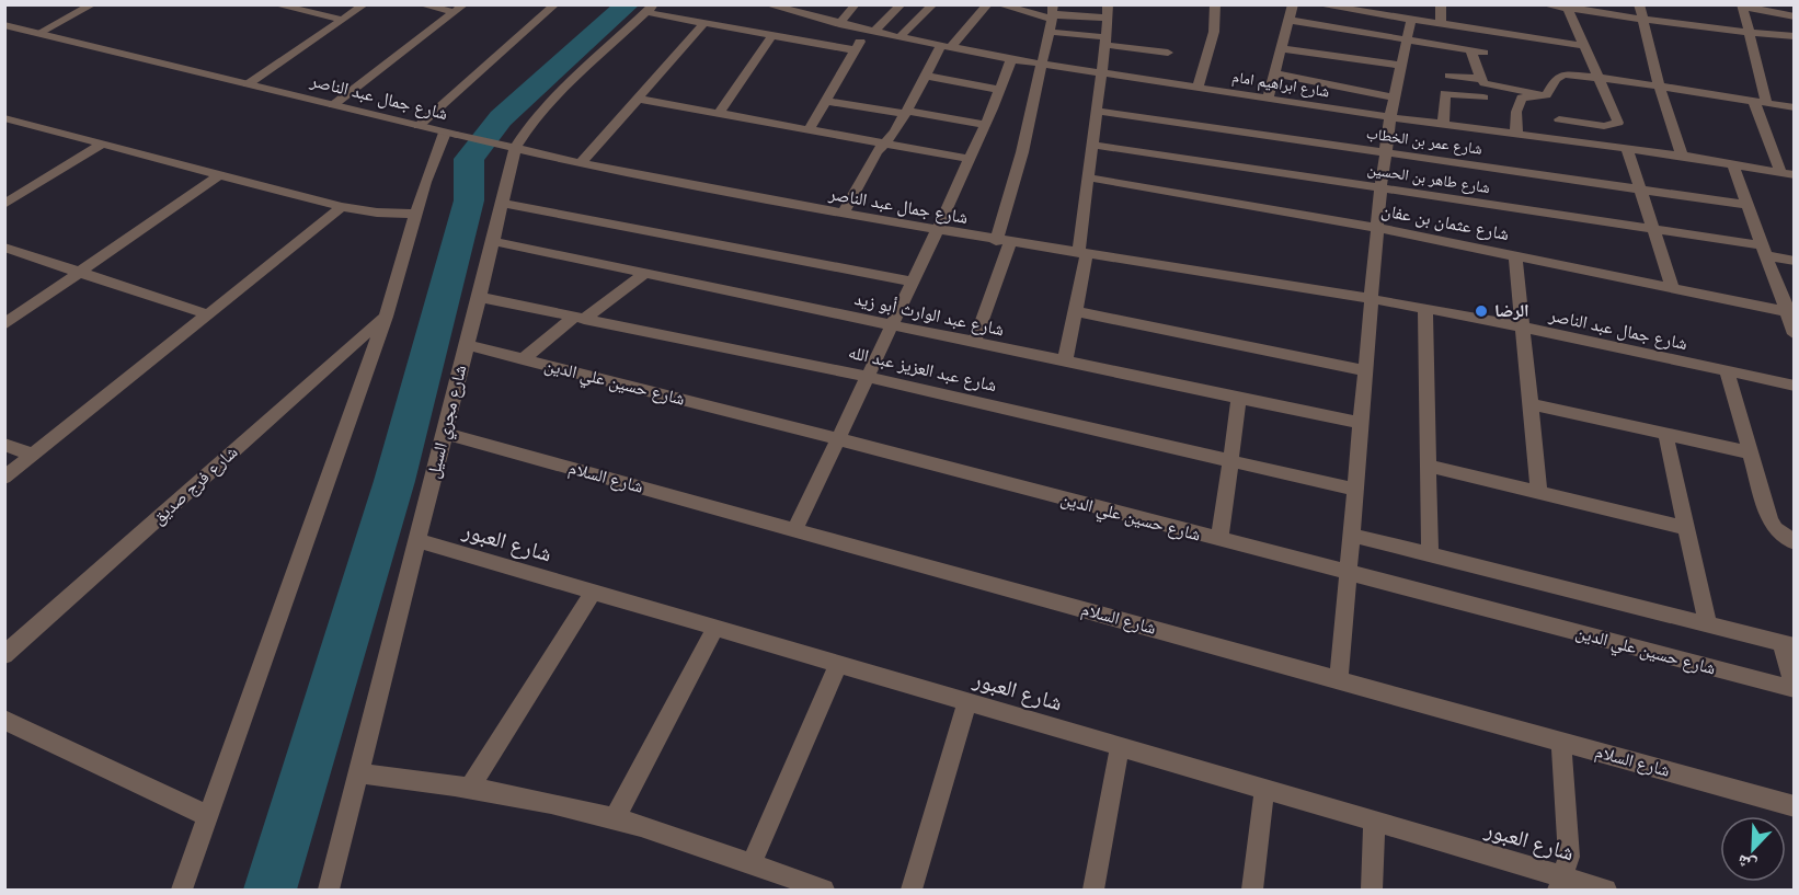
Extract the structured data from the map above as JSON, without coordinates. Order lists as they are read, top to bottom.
{
  "streets": {
    "street": [
      "شارع ابراهيم امام",
      "شارع جمال عبد الناصر",
      "شارع عمر بن الخطاب",
      "شارع طاهر بن الحسين",
      "شارع عثمان بن عفان",
      "شارع عبد الوارث أبو زيد",
      "شارع عبد العزيز عبد الله",
      "شارع حسين علي الدين",
      "شارع مجري السيل",
      "شارع السلام",
      "شارع فرج صديق",
      "شارع العبور"
    ]
  },
  "crossings": [
    ["شارع جمال عبد الناصر", "شارع مجري السيل"],
    ["شارع عبد الوارث أبو زيد", "شارع مجري السيل"],
    ["شارع عبد العزيز عبد الله", "شارع مجري السيل"],
    ["شارع حسين علي الدين", "شارع مجري السيل"],
    ["شارع مجري السيل", "شارع السلام"],
    ["شارع مجري السيل", "شارع العبور"]
  ],
  "places": ["الرضا"],
  "north": "bottom left"
}
